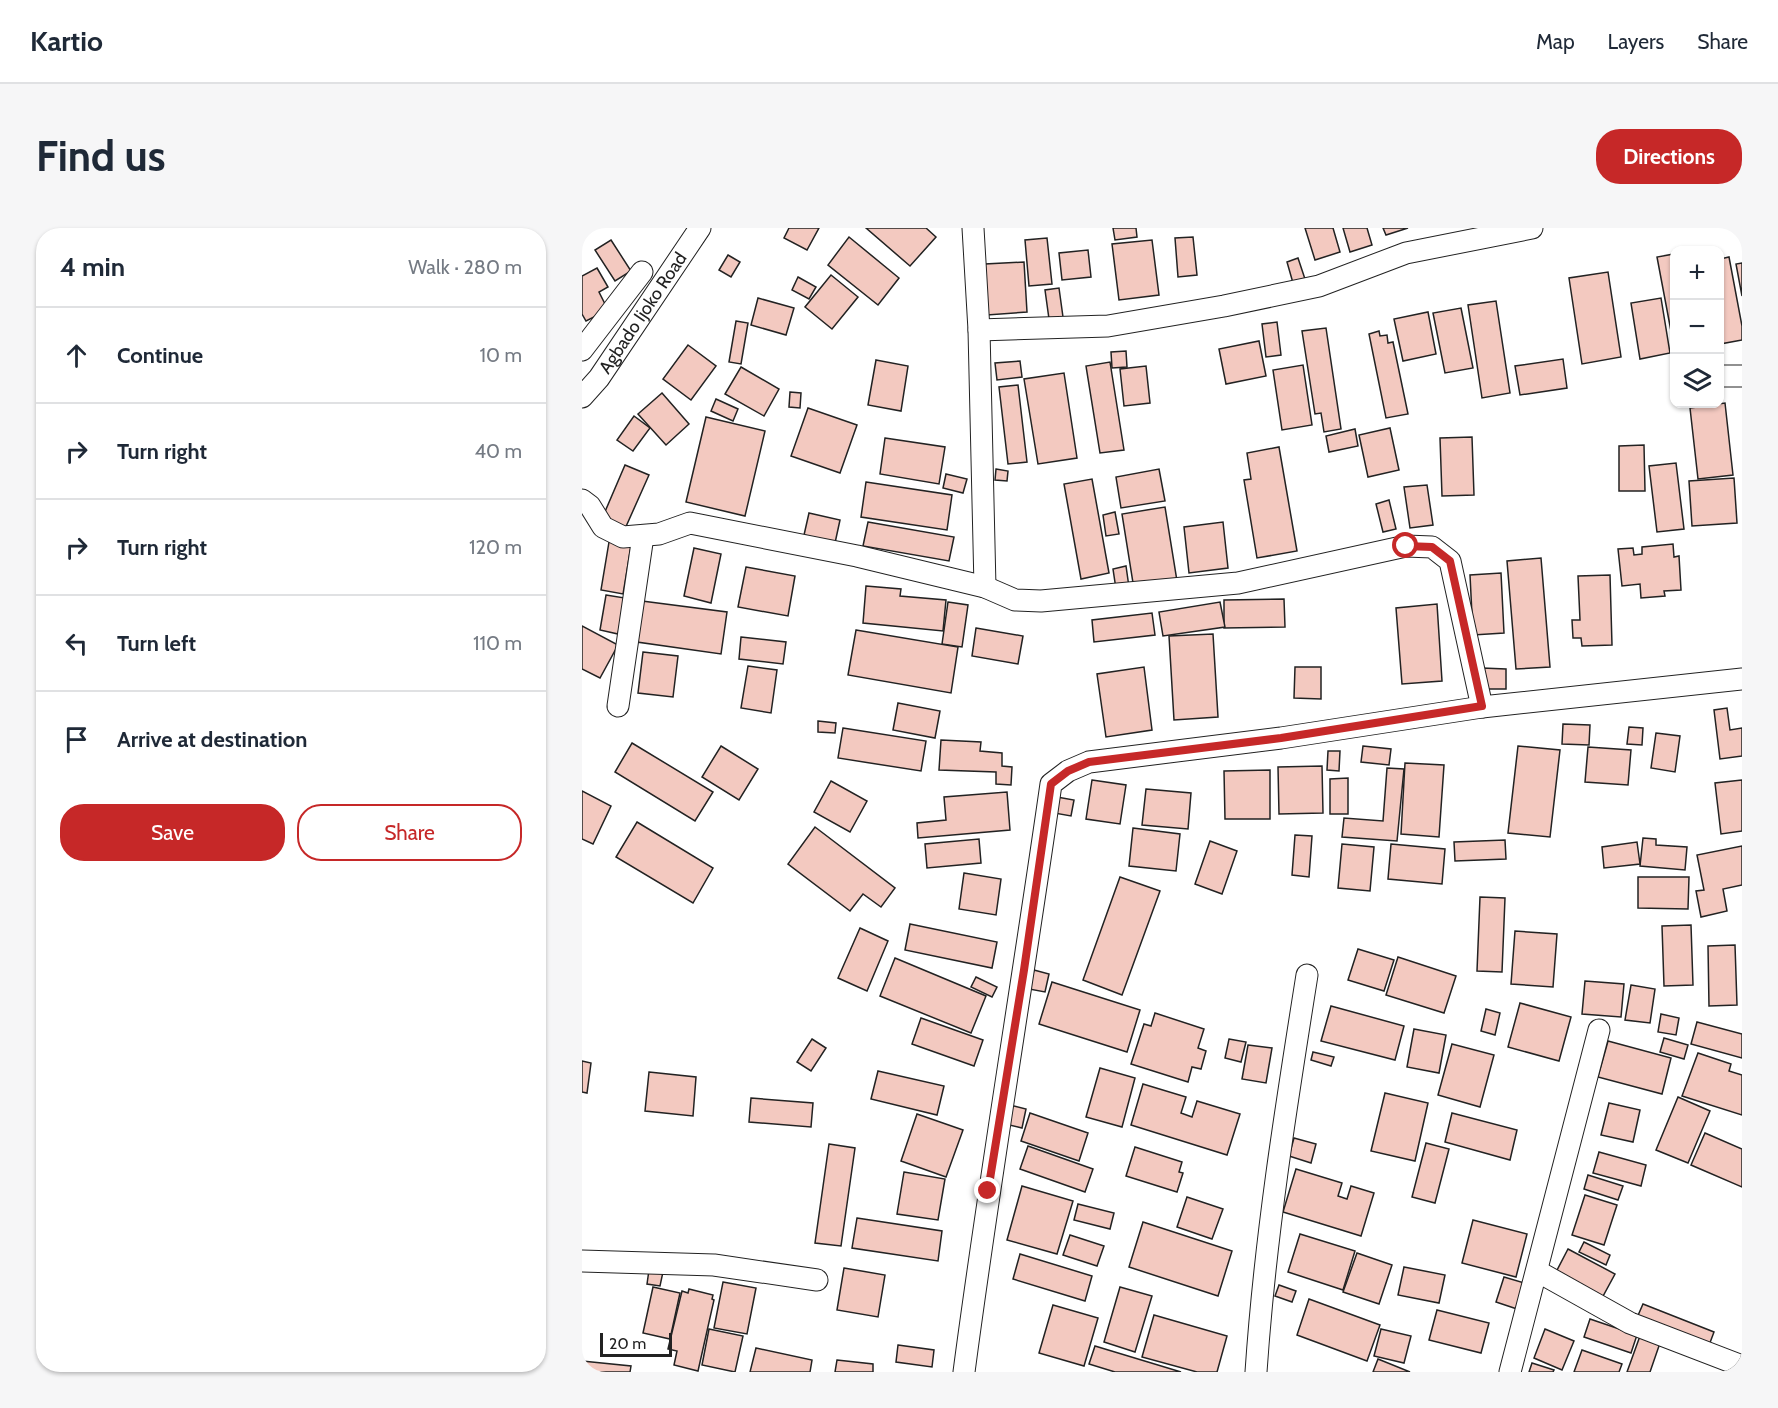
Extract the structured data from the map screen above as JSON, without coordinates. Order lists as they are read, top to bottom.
{
  "streets": {
    "street": ["Agbado Ijoko Road"]
  },
  "scale_bar": "20 m",
  "page": {
    "header": "Kartio",
    "nav": ["Map", "Layers", "Share"],
    "buttons": [
      "Directions",
      ["Save", "Share"]
    ],
    "title": "Find us",
    "heading": ["4 min", "Walk · 280 m"],
    "map_buttons": ["+", "−"],
    "list": [
      ["Continue", "10 m"],
      ["Turn right", "40 m"],
      ["Turn right", "120 m"],
      ["Turn left", "110 m"],
      "Arrive at destination"
    ],
    "scale": "20 m"
  }
}
